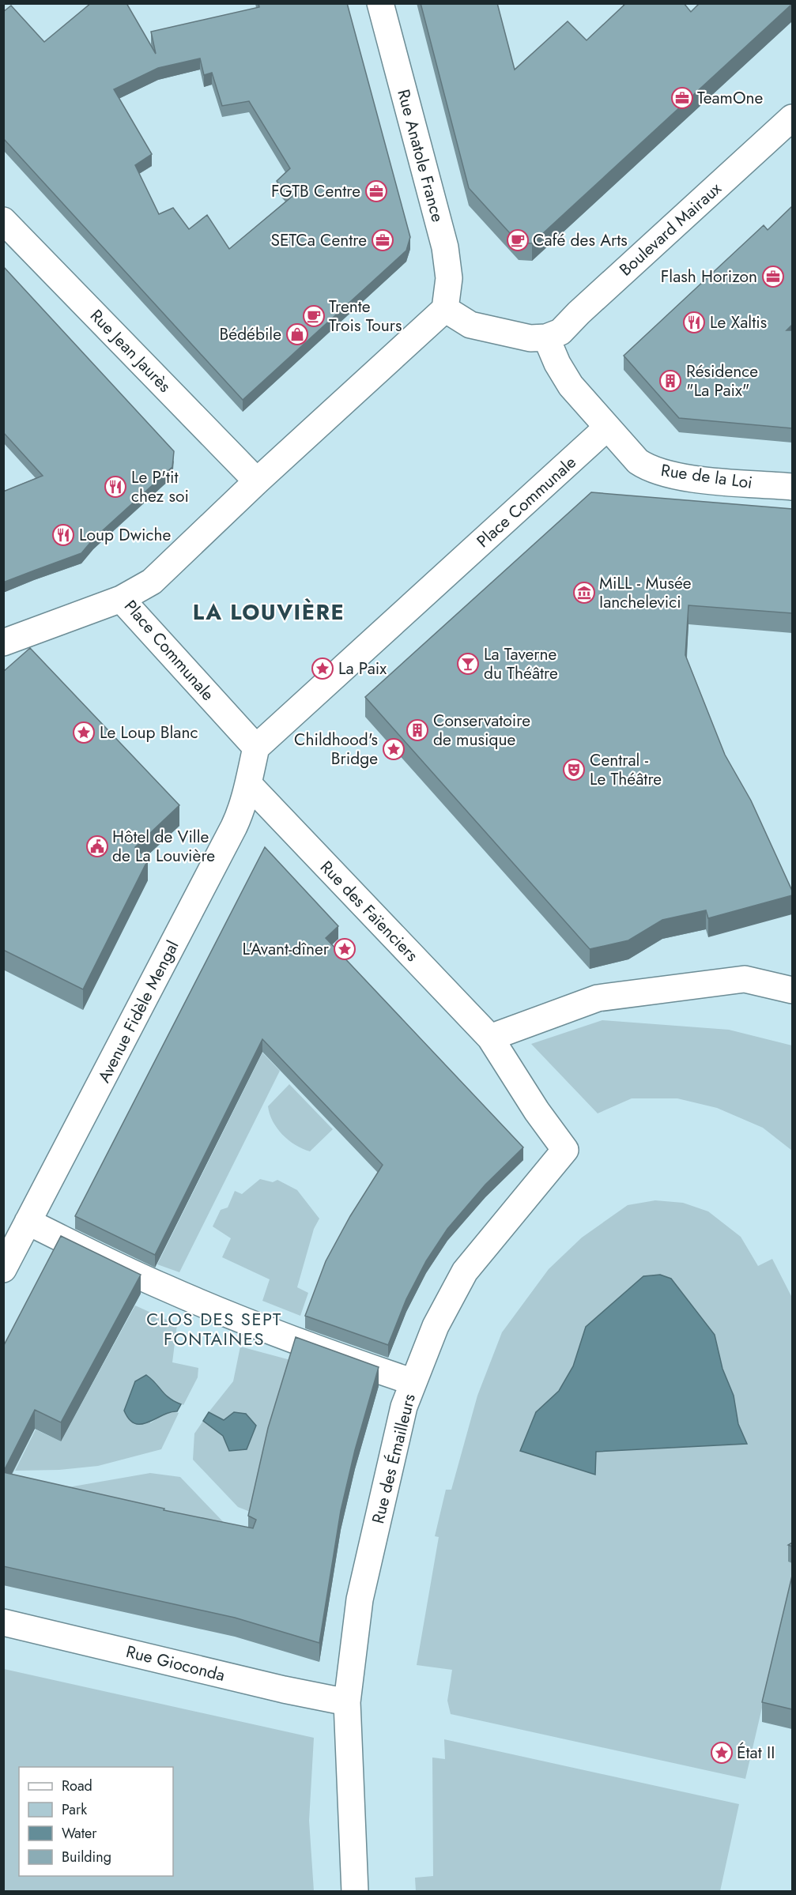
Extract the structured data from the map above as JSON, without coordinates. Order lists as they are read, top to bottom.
{
  "streets": {
    "street": [
      "Rue Anatole France",
      "Boulevard Mairaux",
      "Rue Jean Jaurès",
      "Rue de la Loi",
      "Place Communale",
      "Rue des Faïenciers",
      "Avenue Fidèle Mengal",
      "Rue des Émailleurs",
      "Rue Gioconda"
    ]
  },
  "crossings": [
    ["Rue Anatole France", "Place Communale"],
    ["Rue Jean Jaurès", "Place Communale"],
    ["Rue de la Loi", "Place Communale"],
    ["Place Communale", "Avenue Fidèle Mengal"],
    ["Rue des Faïenciers", "Avenue Fidèle Mengal"],
    ["Rue des Faïenciers", "Rue des Émailleurs"],
    ["Rue des Émailleurs", "Rue Gioconda"]
  ],
  "districts": ["LA LOUVIÈRE", "CLOS DES SEPT FONTAINES"],
  "places": {
    "office": [
      "TeamOne",
      "FGTB Centre",
      "SETCa Centre",
      "Flash Horizon"
    ],
    "cafe": ["Café des Arts", "Trente Trois Tours"],
    "restaurant": ["Le Xaltis", "Le P'tit chez soi", "Loup Dwiche"],
    "shop": ["Bédébile"],
    "building": ["Résidence \"La Paix\"", "Conservatoire de musique"],
    "museum": ["MiLL - Musée Ianchelevici"],
    "bar": ["La Taverne du Théâtre"],
    "place": [
      "La Paix",
      "Le Loup Blanc",
      "Childhood's Bridge",
      "L'Avant-dîner",
      "État II"
    ],
    "theatre": ["Central - Le Théâtre"],
    "public building": ["Hôtel de Ville de La Louvière"]
  },
  "legend": [
    "Road",
    "Park",
    "Water",
    "Building"
  ]
}
